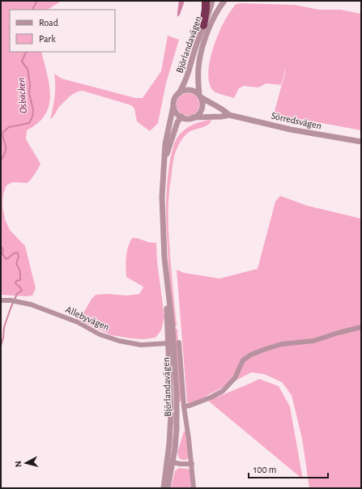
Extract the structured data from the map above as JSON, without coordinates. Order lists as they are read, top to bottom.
{
  "streets": {
    "street": ["Björlandavägen", "Sörredsvägen", "Allebyvägen"]
  },
  "crossings": [
    ["Björlandavägen", "Sörredsvägen"],
    ["Björlandavägen", "Allebyvägen"]
  ],
  "water": ["Osbäcken"],
  "legend": ["Road", "Park"],
  "scale_bar": "100 m",
  "north": "left"
}
